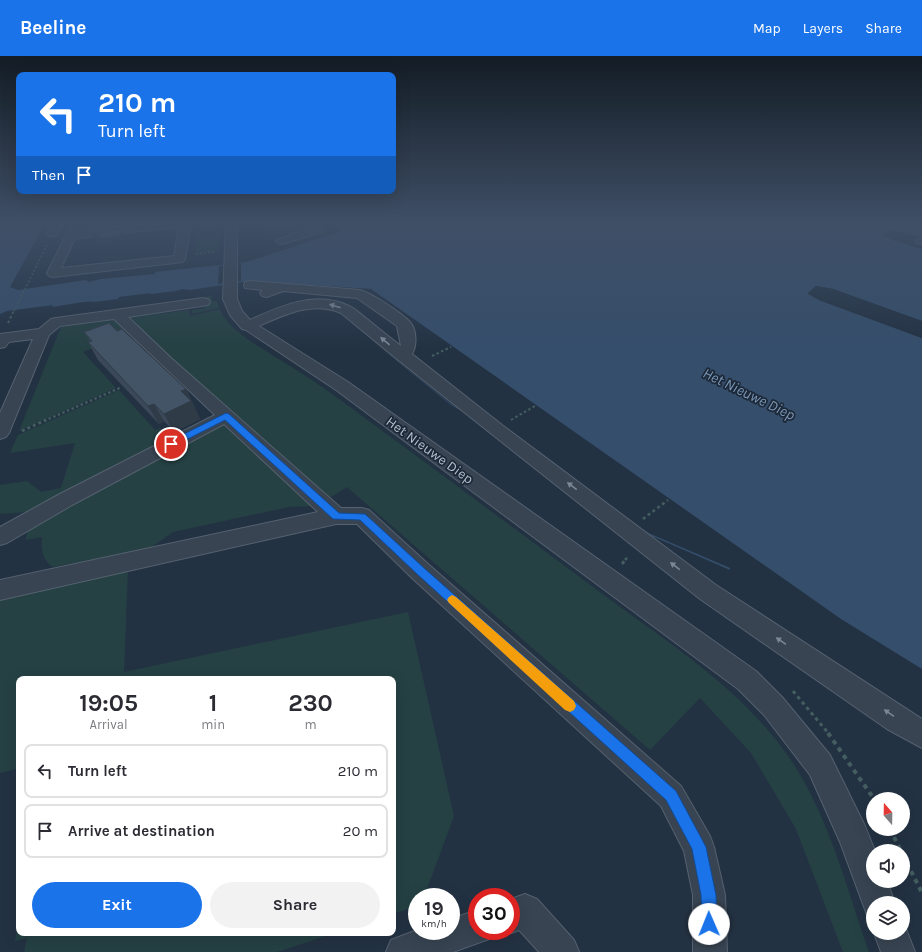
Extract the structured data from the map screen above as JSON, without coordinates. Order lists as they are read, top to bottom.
{
  "streets": {
    "street": ["Het Nieuwe Diep"]
  },
  "water": ["Het Nieuwe Diep"],
  "north": "top",
  "page": {
    "header": "Beeline",
    "nav": ["Map", "Layers", "Share"],
    "turn": ["210 m", "Turn left"],
    "then": "Then",
    "eta": [
      "19:05",
      "Arrival",
      "1",
      "min",
      "230",
      "m"
    ],
    "list": [
      {
        "name": "Turn left",
        "value": "210 m"
      },
      {
        "name": "Arrive at destination",
        "value": "20 m"
      }
    ],
    "buttons": ["Exit", "Share"],
    "speed": "19 km/h",
    "limit": "30"
  }
}
